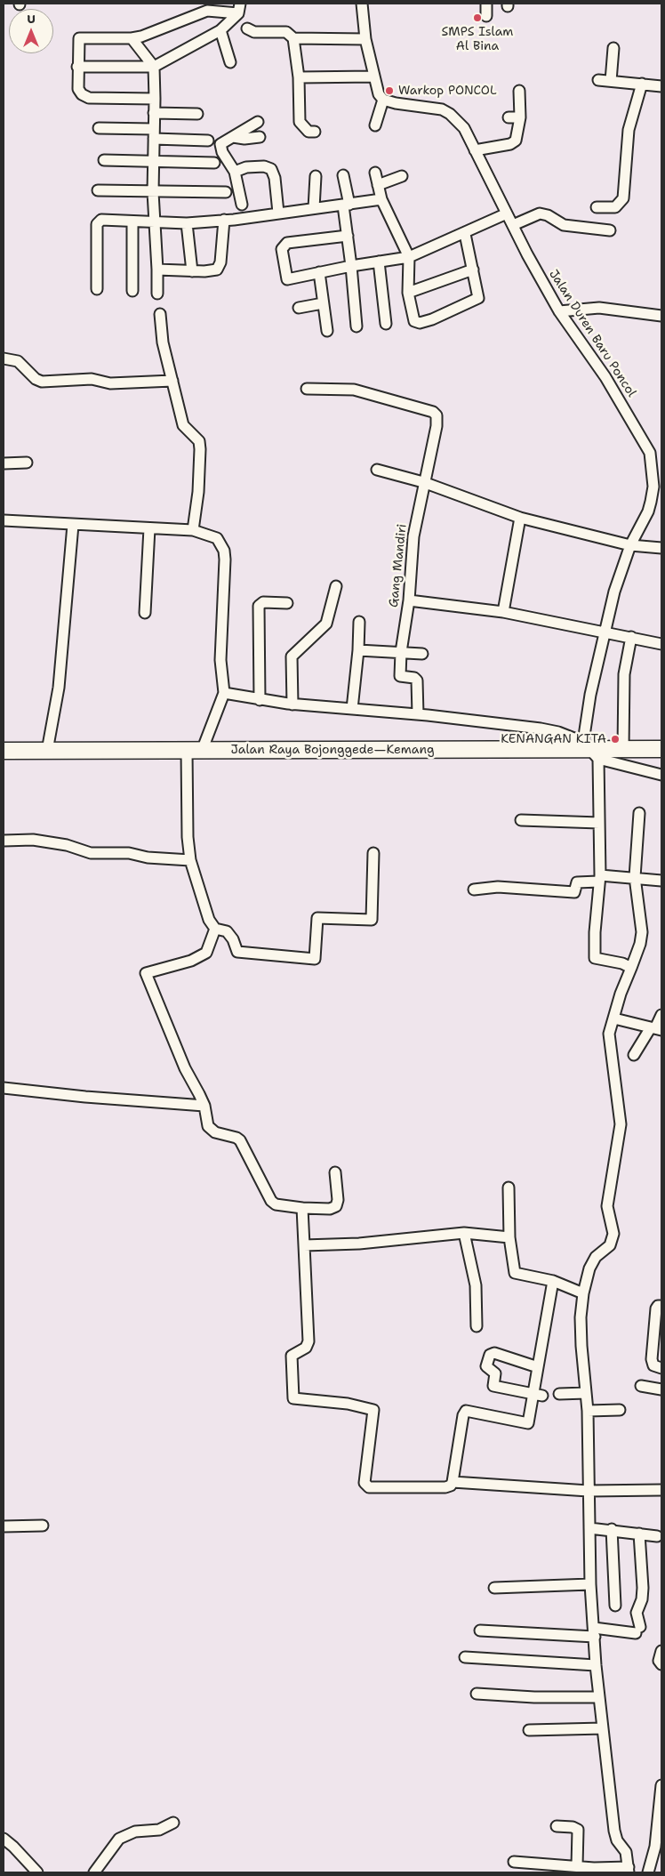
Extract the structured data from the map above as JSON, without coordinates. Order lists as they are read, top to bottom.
{
  "streets": {
    "highway": ["Jalan Raya Bojonggede—Kemang"],
    "street": ["Jalan Duren Baru Poncol", "Gang Mandiri"]
  },
  "crossings": [
    ["Jalan Duren Baru Poncol", "Jalan Raya Bojonggede—Kemang"]
  ],
  "places": ["SMPS Islam Al Bina", "Warkop PONCOL", "KENANGAN KITA"],
  "north": "top"
}
